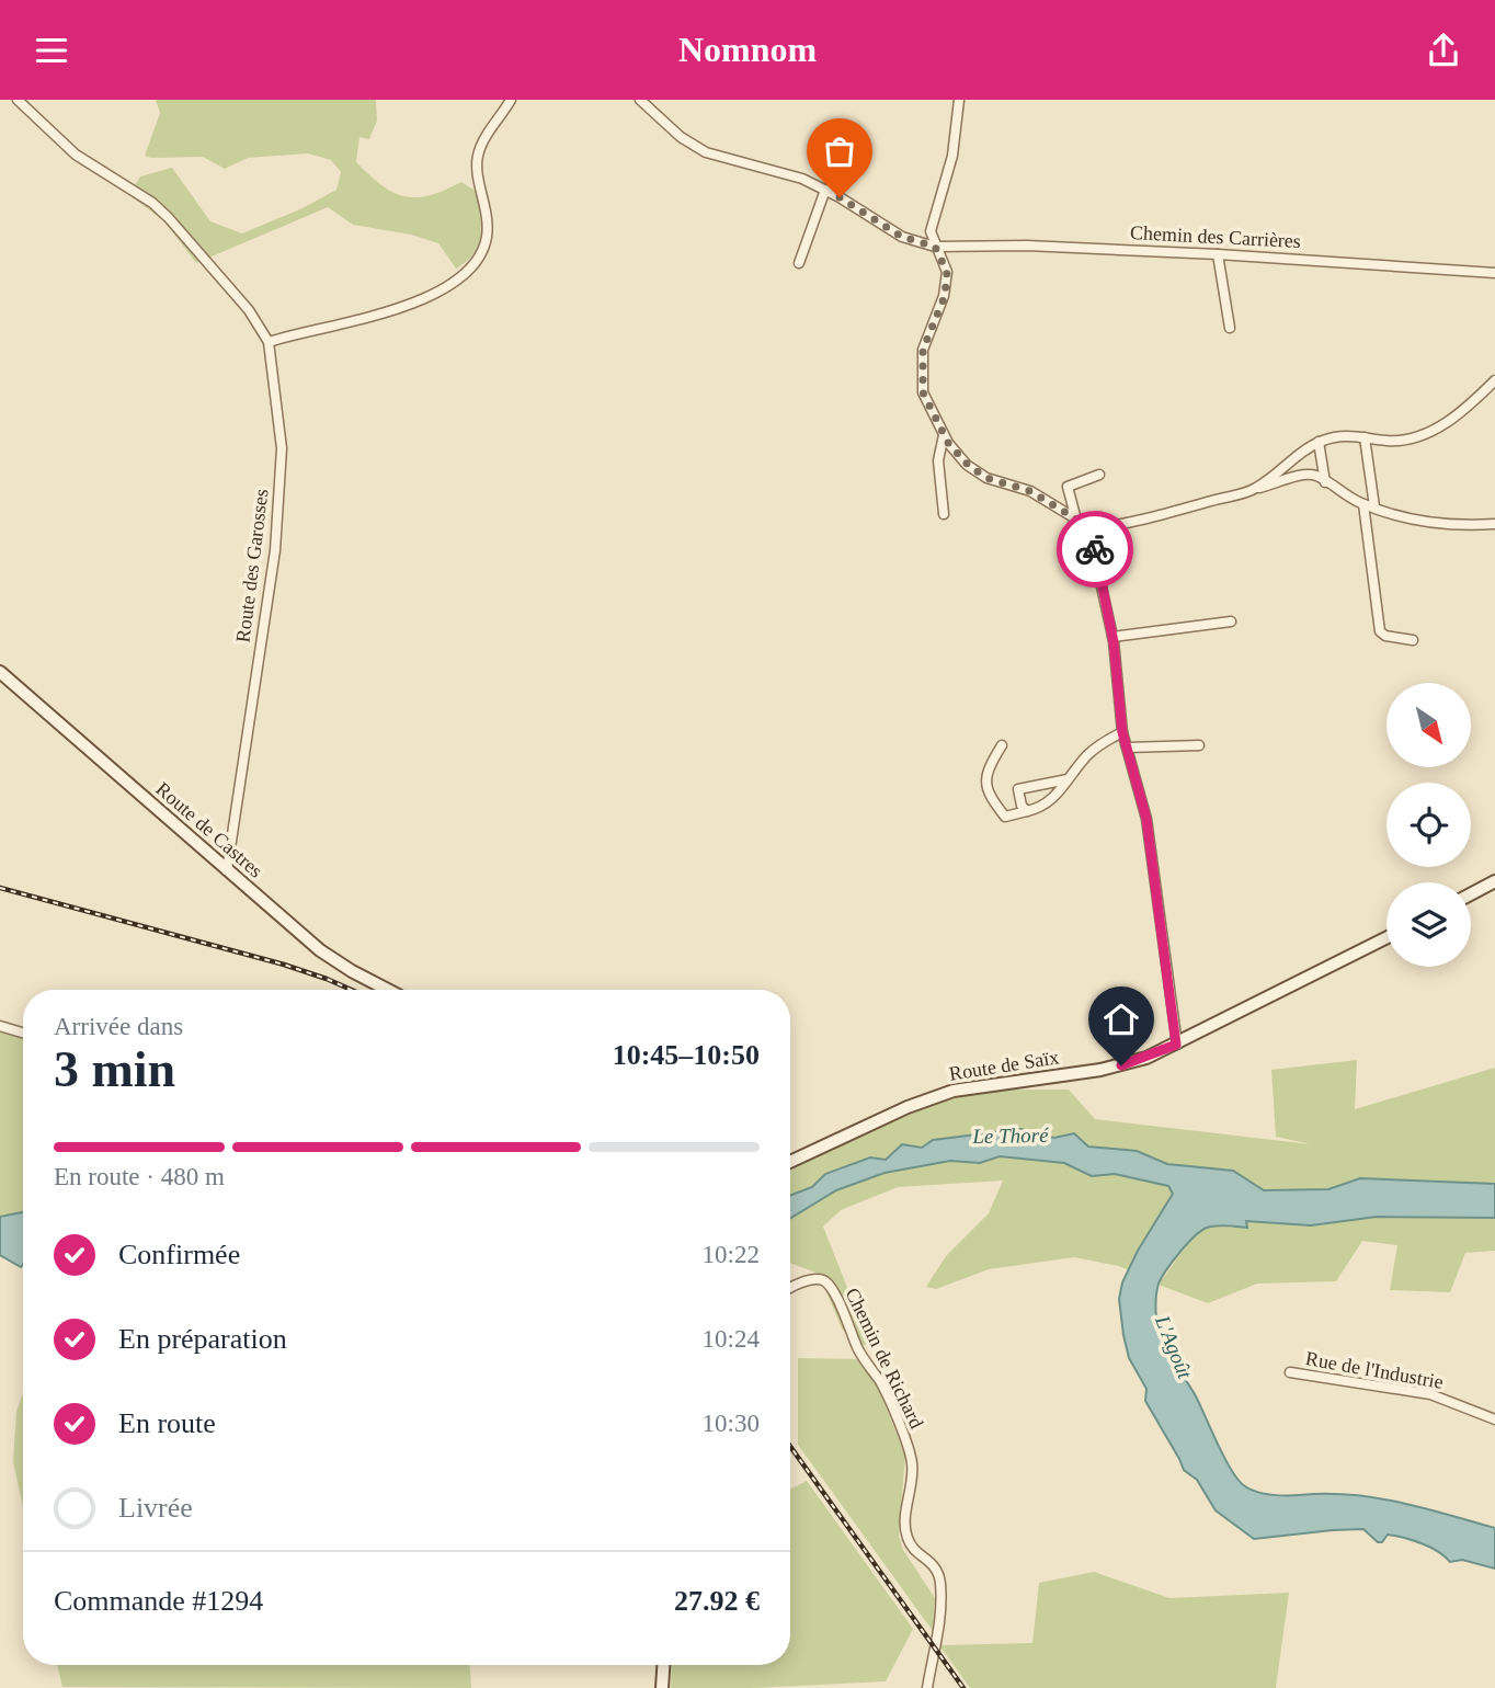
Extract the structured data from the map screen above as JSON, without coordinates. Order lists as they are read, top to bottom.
{
  "streets": {
    "street": [
      "Chemin des Carrières",
      "Route des Garosses",
      "Route de Castres",
      "Route de Saïx",
      "Chemin de Richard",
      "Rue de l'Industrie"
    ]
  },
  "crossings": [
    ["Route des Garosses", "Route de Castres"]
  ],
  "water": ["Le Thoré", "L'Agoût"],
  "north": "bottom right",
  "page": {
    "header": "Nomnom",
    "heading": ["3 min", "Arrivée dans", "10:45–10:50"],
    "panel": ["Commande #1294", "27.92 €"],
    "bar": "En route · 480 m",
    "list": [
      ["Confirmée", "10:22"],
      ["En préparation", "10:24"],
      ["En route", "10:30"],
      "Livrée"
    ]
  }
}
